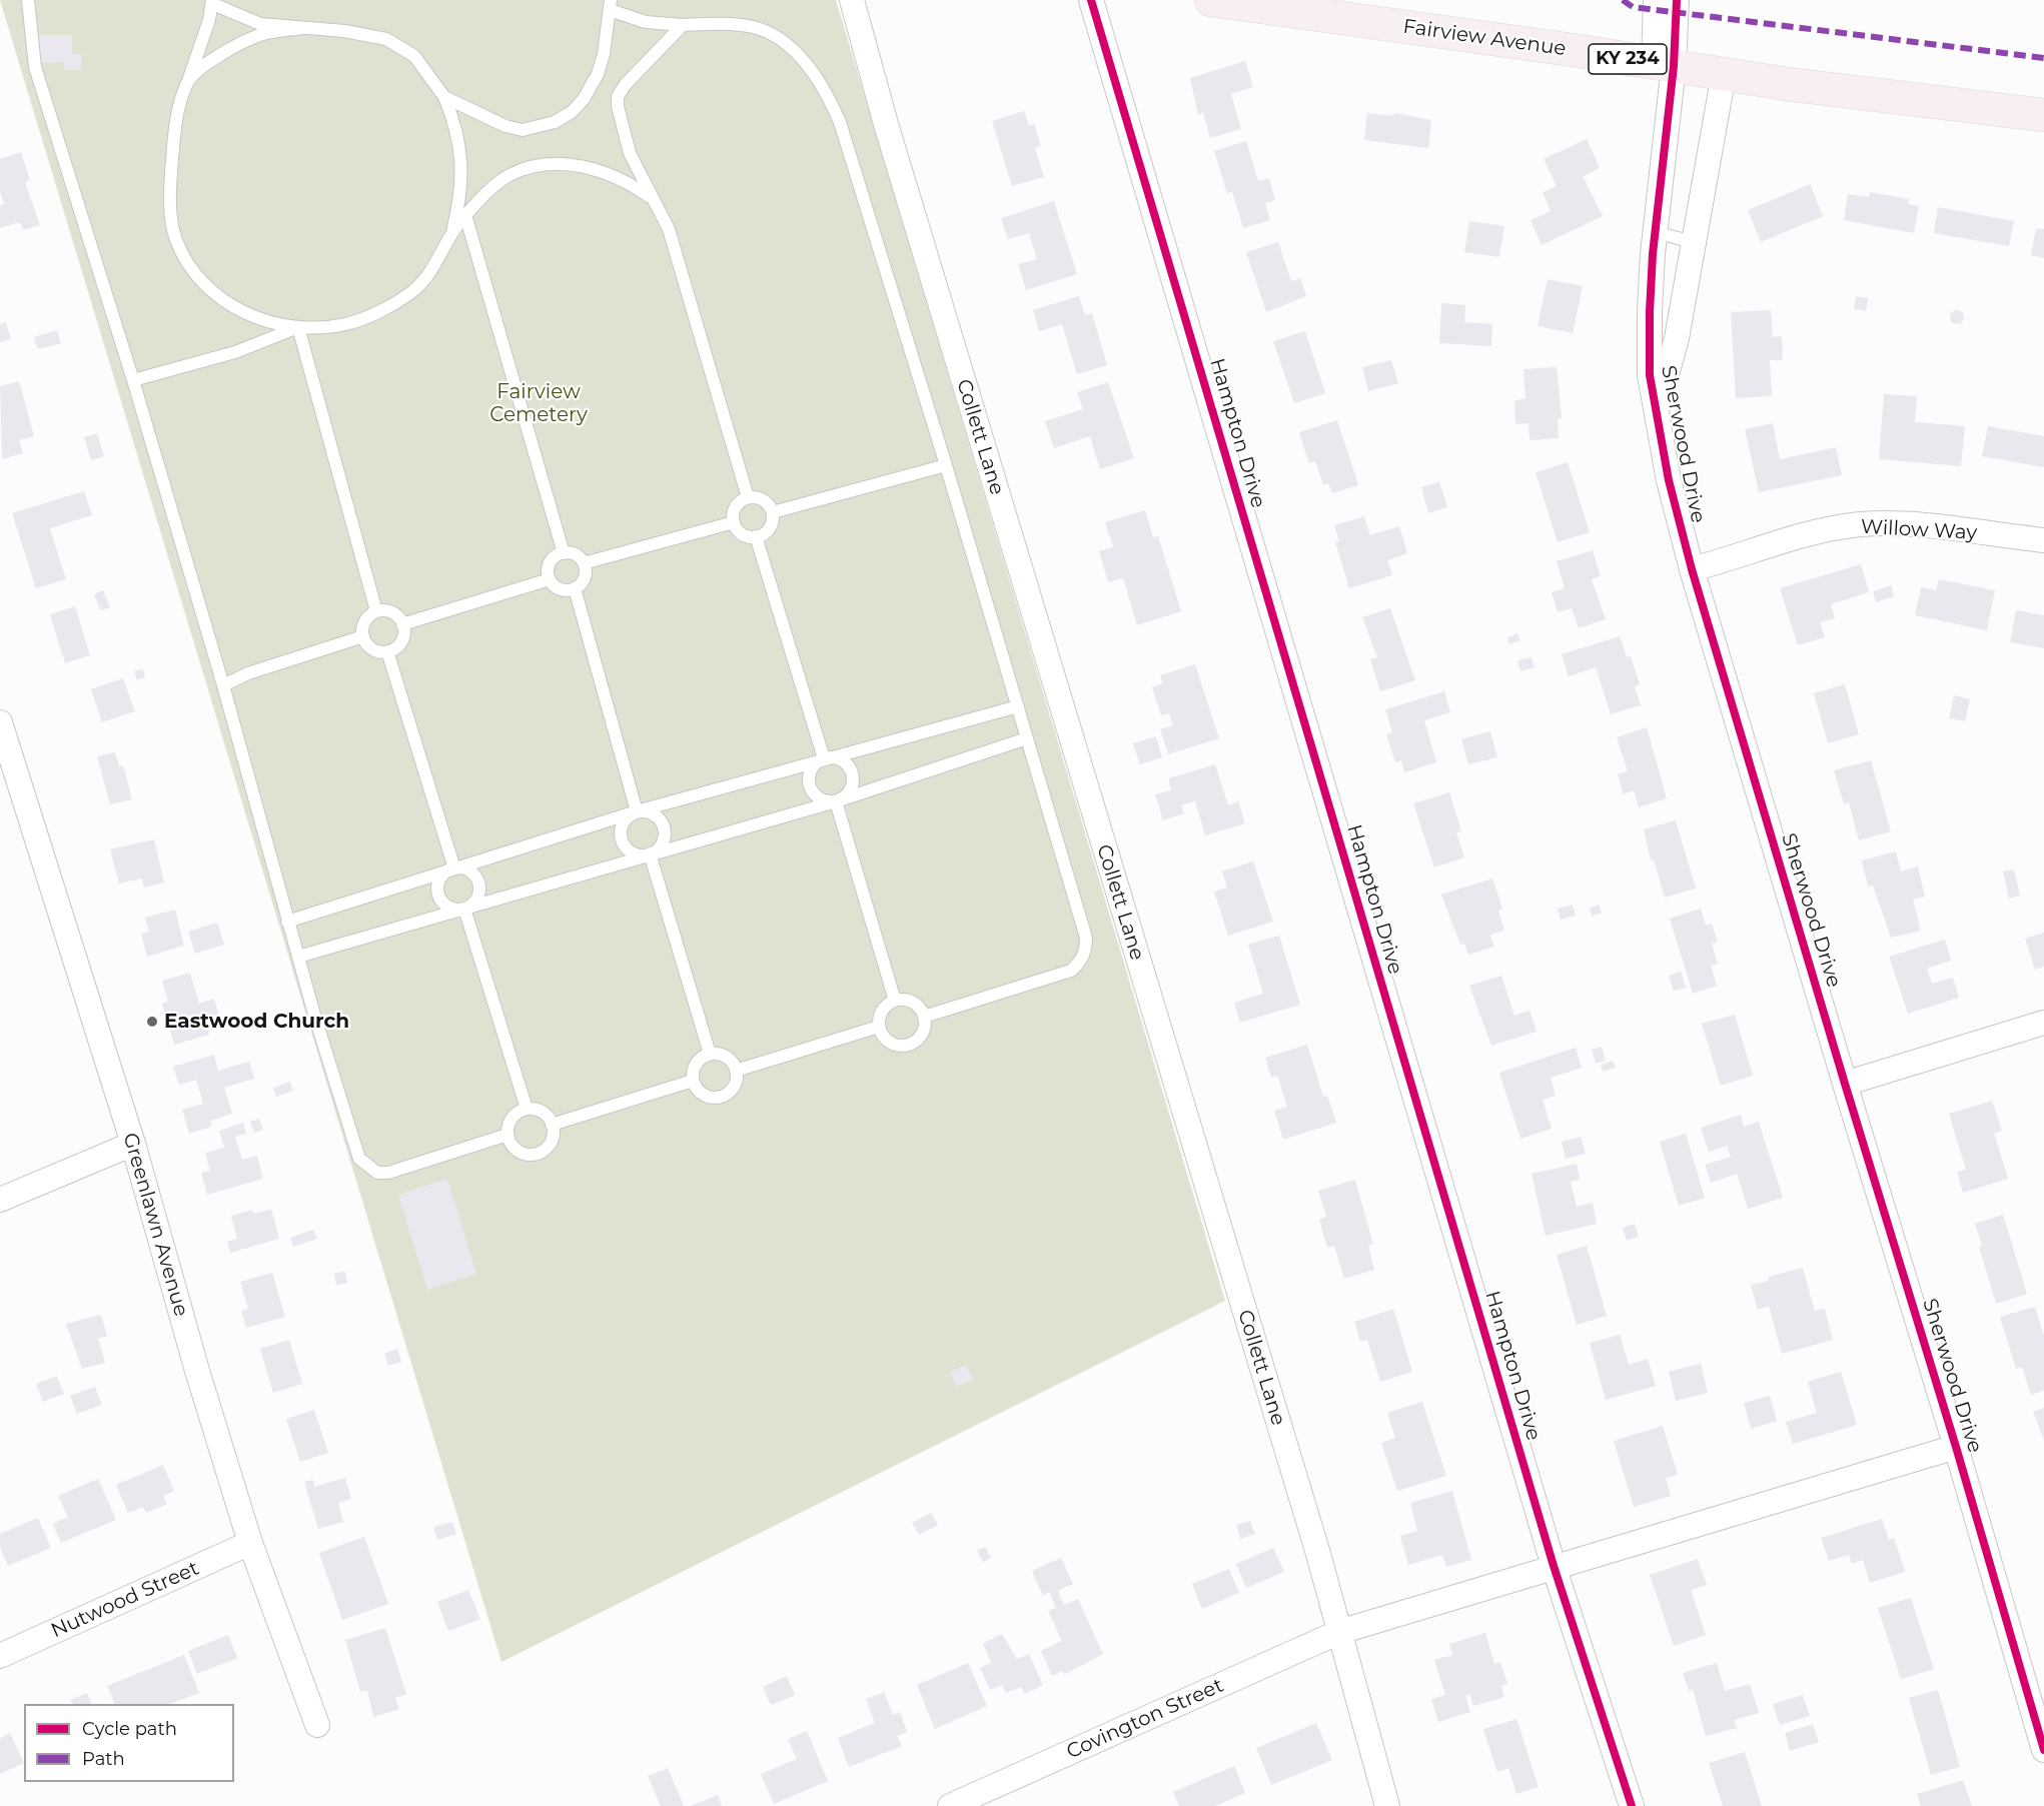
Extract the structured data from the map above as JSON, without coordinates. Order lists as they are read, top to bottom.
{
  "streets": {
    "main road": ["Fairview Avenue", "KY 234"],
    "street": [
      "Hampton Drive",
      "Collett Lane",
      "Sherwood Drive",
      "Willow Way",
      "Greenlawn Avenue",
      "Nutwood Street",
      "Covington Street"
    ]
  },
  "crossings": [
    ["Fairview Avenue", "Sherwood Drive"],
    ["Hampton Drive", "Covington Street"],
    ["Collett Lane", "Covington Street"],
    ["Sherwood Drive", "Willow Way"],
    ["Sherwood Drive", "Covington Street"],
    ["Greenlawn Avenue", "Nutwood Street"]
  ],
  "parks": ["Fairview Cemetery"],
  "places": ["Eastwood Church"],
  "legend": ["Cycle path", "Path"]
}
